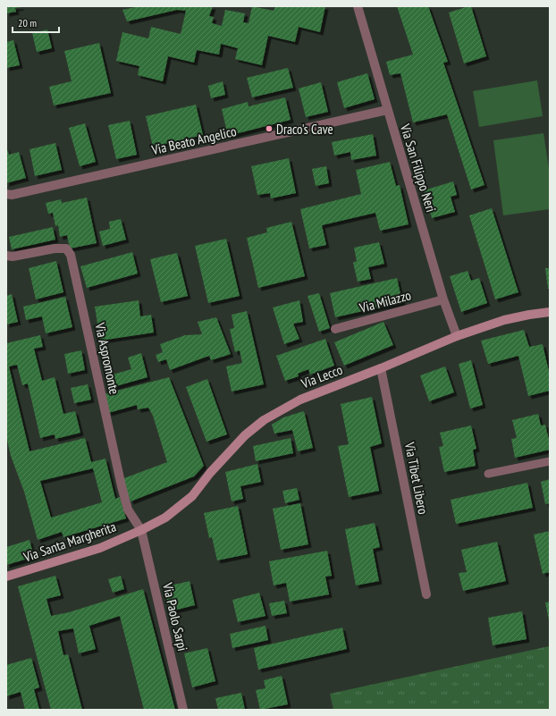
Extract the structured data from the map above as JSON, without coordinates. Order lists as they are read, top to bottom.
{
  "streets": {
    "street": [
      "Via Beato Angelico",
      "Via San Filippo Neri",
      "Via Milazzo",
      "Via Aspromonte",
      "Via Lecco",
      "Via Tibet Libero",
      "Via Santa Margherita",
      "Via Paolo Sarpi"
    ]
  },
  "crossings": [
    ["Via Beato Angelico", "Via San Filippo Neri"],
    ["Via San Filippo Neri", "Via Milazzo"],
    ["Via San Filippo Neri", "Via Lecco"],
    ["Via Aspromonte", "Via Lecco"],
    ["Via Aspromonte", "Via Santa Margherita"],
    ["Via Aspromonte", "Via Paolo Sarpi"],
    ["Via Lecco", "Via Tibet Libero"],
    ["Via Lecco", "Via Santa Margherita"],
    ["Via Lecco", "Via Paolo Sarpi"],
    ["Via Santa Margherita", "Via Paolo Sarpi"]
  ],
  "places": ["Draco's Cave"],
  "scale_bar": "20 m"
}
